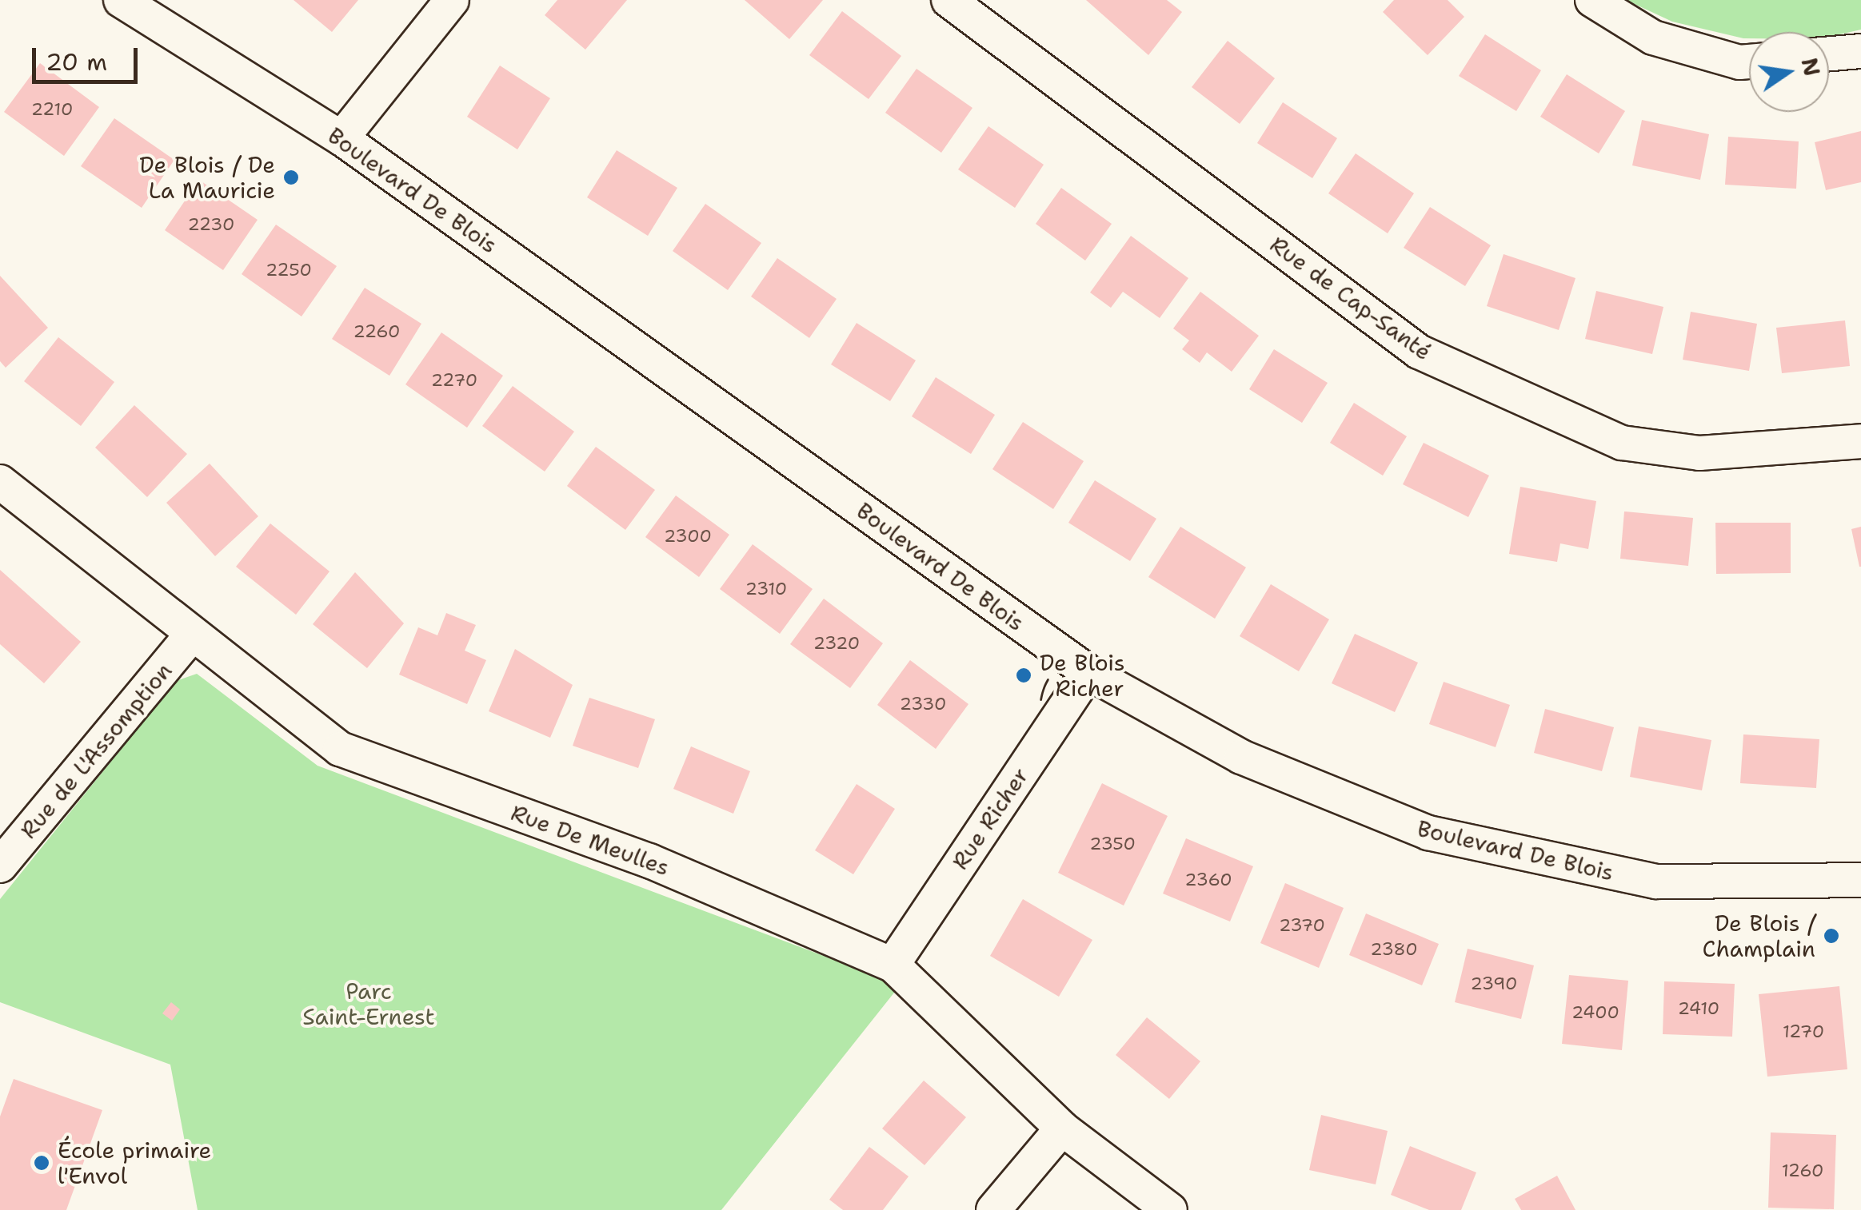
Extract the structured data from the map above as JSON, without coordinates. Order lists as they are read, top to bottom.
{
  "streets": {
    "street": [
      "Boulevard De Blois",
      "Rue de Cap-Santé",
      "Rue de L'Assomption",
      "Rue Richer",
      "Rue De Meulles"
    ]
  },
  "crossings": [
    ["Boulevard De Blois", "Rue Richer"],
    ["Rue de L'Assomption", "Rue De Meulles"],
    ["Rue Richer", "Rue De Meulles"]
  ],
  "parks": ["Parc Saint-Ernest"],
  "places": [
    "De Blois / De La Mauricie",
    "De Blois / Richer",
    "De Blois / Champlain",
    "École primaire l'Envol"
  ],
  "house_numbers": [
    "2210",
    "2230",
    "2250",
    "2260",
    "2270",
    "2300",
    "2310",
    "2320",
    "2330",
    "2350",
    "2360",
    "2370",
    "2380",
    "2390",
    "2410",
    "2400",
    "1270",
    "1260"
  ],
  "scale_bar": "20 m",
  "north": "right"
}
